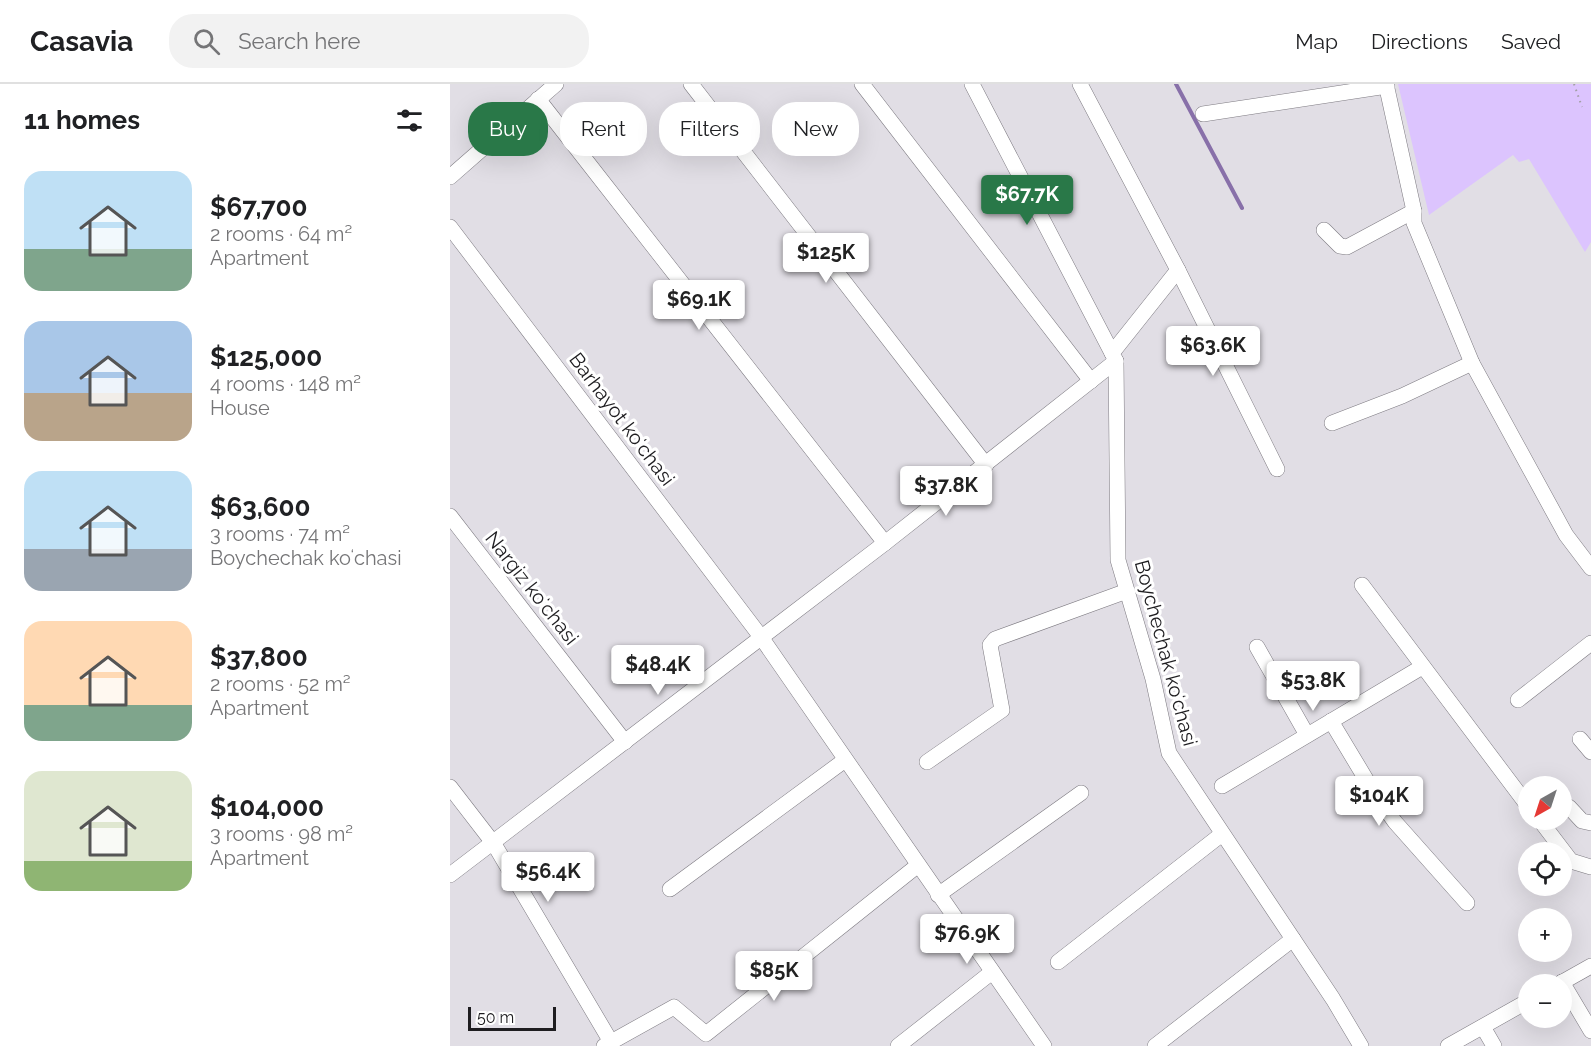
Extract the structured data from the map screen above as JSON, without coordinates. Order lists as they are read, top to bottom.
{
  "streets": {
    "street": ["Barhayot koʻchasi", "Nargiz koʻchasi", "Boychechak koʻchasi"]
  },
  "scale_bar": "50 m",
  "north": "bottom left",
  "page": {
    "header": "Casavia",
    "search": "Search here",
    "nav": ["Map", "Directions", "Saved"],
    "heading": "11 homes",
    "chip": [
      "Buy",
      "Rent",
      "Filters",
      "New"
    ],
    "list": [
      {
        "name": "$67,700",
        "note": "2 rooms · 64 m² · Apartment"
      },
      {
        "name": "$125,000",
        "note": "4 rooms · 148 m² · House"
      },
      {
        "name": "$63,600",
        "note": "3 rooms · 74 m² · Boychechak koʻchasi"
      },
      {
        "name": "$37,800",
        "note": "2 rooms · 52 m² · Apartment"
      },
      {
        "name": "$104,000",
        "note": "3 rooms · 98 m² · Apartment"
      }
    ],
    "price": [
      "$67.7K",
      "$125K",
      "$69.1K",
      "$63.6K",
      "$37.8K",
      "$48.4K",
      "$53.8K",
      "$104K",
      "$56.4K",
      "$76.9K",
      "$85K"
    ],
    "map_buttons": ["+", "−"],
    "scale": "50 m"
  }
}
